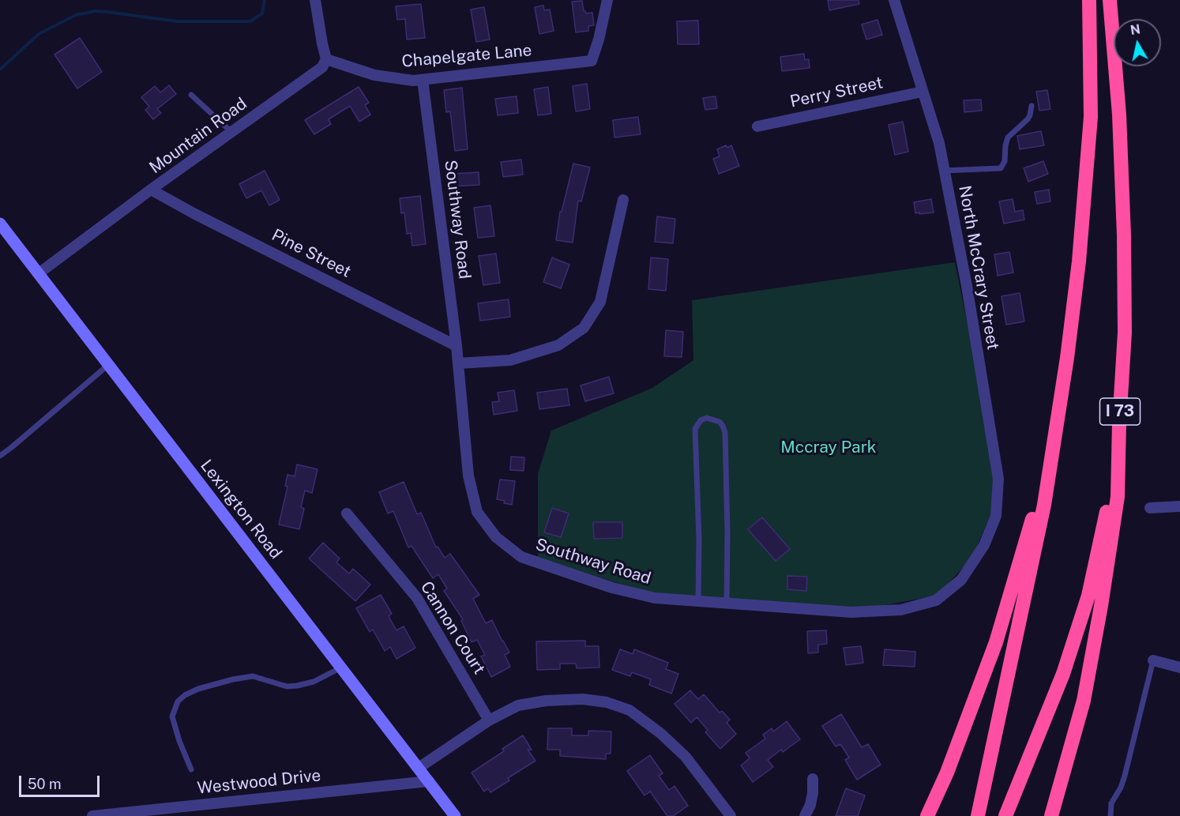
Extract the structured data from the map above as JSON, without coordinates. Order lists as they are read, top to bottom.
{
  "streets": {
    "highway": ["I 73"],
    "main road": ["Lexington Road"],
    "street": [
      "Chapelgate Lane",
      "Perry Street",
      "Mountain Road",
      "Southway Road",
      "Pine Street",
      "North McCrary Street",
      "Cannon Court",
      "Westwood Drive"
    ]
  },
  "crossings": [
    ["Chapelgate Lane", "Mountain Road"],
    ["Chapelgate Lane", "Southway Road"],
    ["Perry Street", "North McCrary Street"],
    ["Mountain Road", "Pine Street"],
    ["Mountain Road", "Lexington Road"],
    ["Southway Road", "Pine Street"],
    ["Southway Road", "North McCrary Street"],
    ["Lexington Road", "Westwood Drive"]
  ],
  "parks": ["Mccray Park"],
  "scale_bar": "50 m",
  "north": "top"
}
